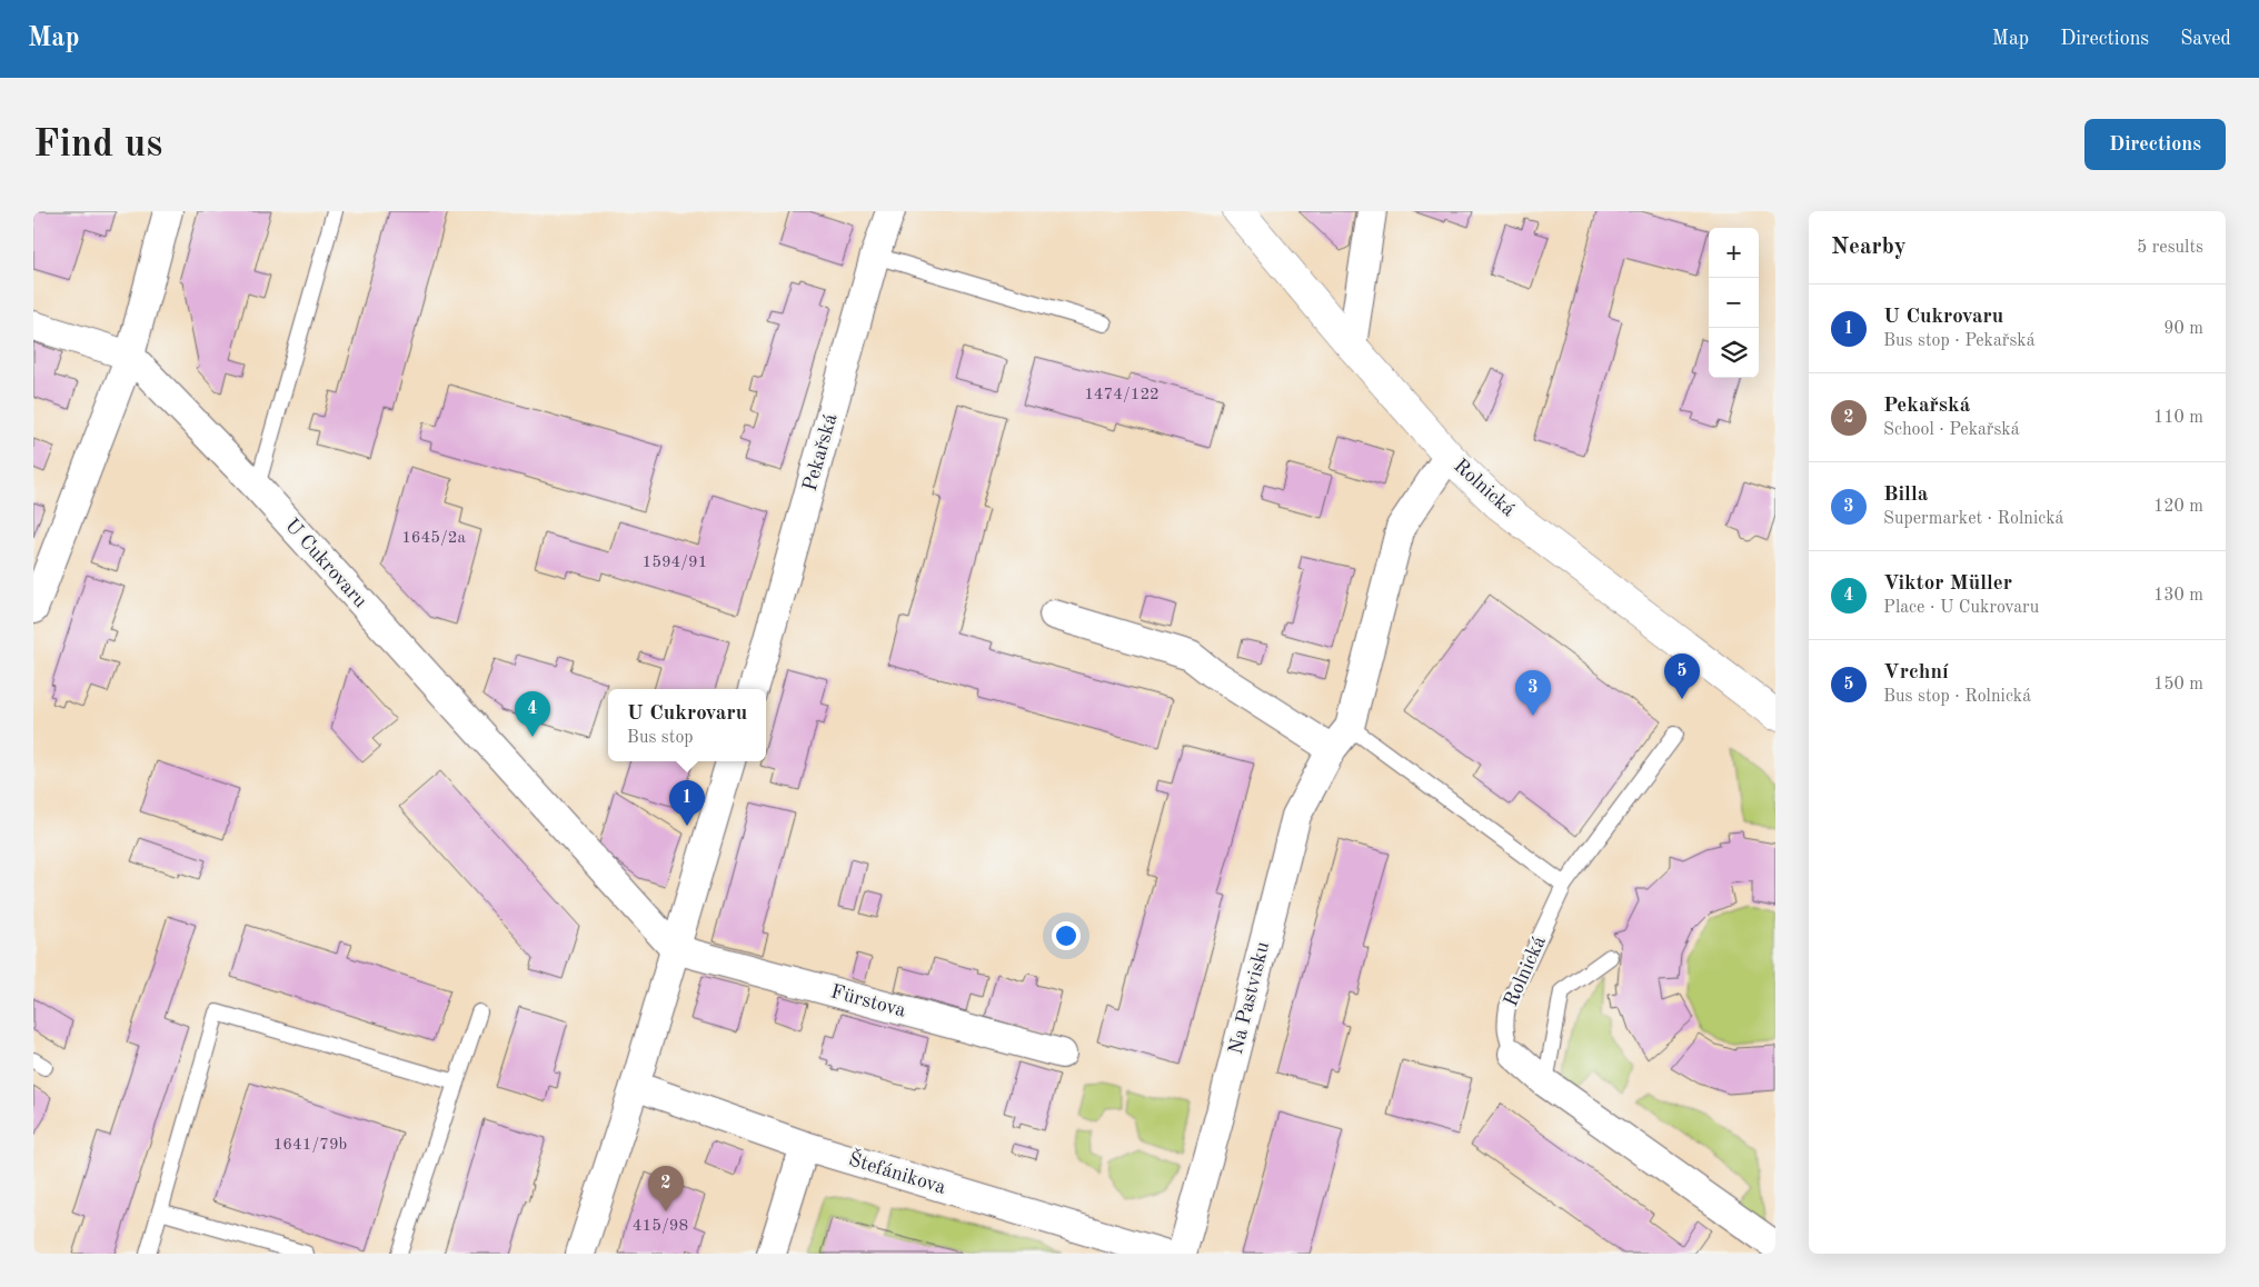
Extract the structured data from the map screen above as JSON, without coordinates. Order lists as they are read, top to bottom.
{
  "streets": {
    "street": [
      "Pekařská",
      "Rolnická",
      "U Cukrovaru",
      "Na Pastvisku",
      "Fürstova",
      "Štefánikova"
    ]
  },
  "crossings": [
    ["Rolnická", "Na Pastvisku"],
    ["U Cukrovaru", "Fürstova"]
  ],
  "house_numbers": [
    "1474/122",
    "1645/2a",
    "1594/91",
    "1641/79b",
    "415/98"
  ],
  "page": {
    "header": "Map",
    "nav": ["Map", "Directions", "Saved"],
    "buttons": "Directions",
    "title": "Find us",
    "heading": ["Nearby", "5 results"],
    "map_buttons": ["+", "−"],
    "list": [
      {
        "mark": "1",
        "name": "U Cukrovaru",
        "note": "Bus stop · Pekařská",
        "value": "90 m"
      },
      {
        "mark": "2",
        "name": "Pekařská",
        "note": "School · Pekařská",
        "value": "110 m"
      },
      {
        "mark": "3",
        "name": "Billa",
        "note": "Supermarket · Rolnická",
        "value": "120 m"
      },
      {
        "mark": "4",
        "name": "Viktor Müller",
        "note": "Place · U Cukrovaru",
        "value": "130 m"
      },
      {
        "mark": "5",
        "name": "Vrchní",
        "note": "Bus stop · Rolnická",
        "value": "150 m"
      }
    ],
    "pins": [
      "5",
      "3",
      "4",
      "1",
      "2"
    ],
    "popup": ["U Cukrovaru", "Bus stop"]
  }
}
